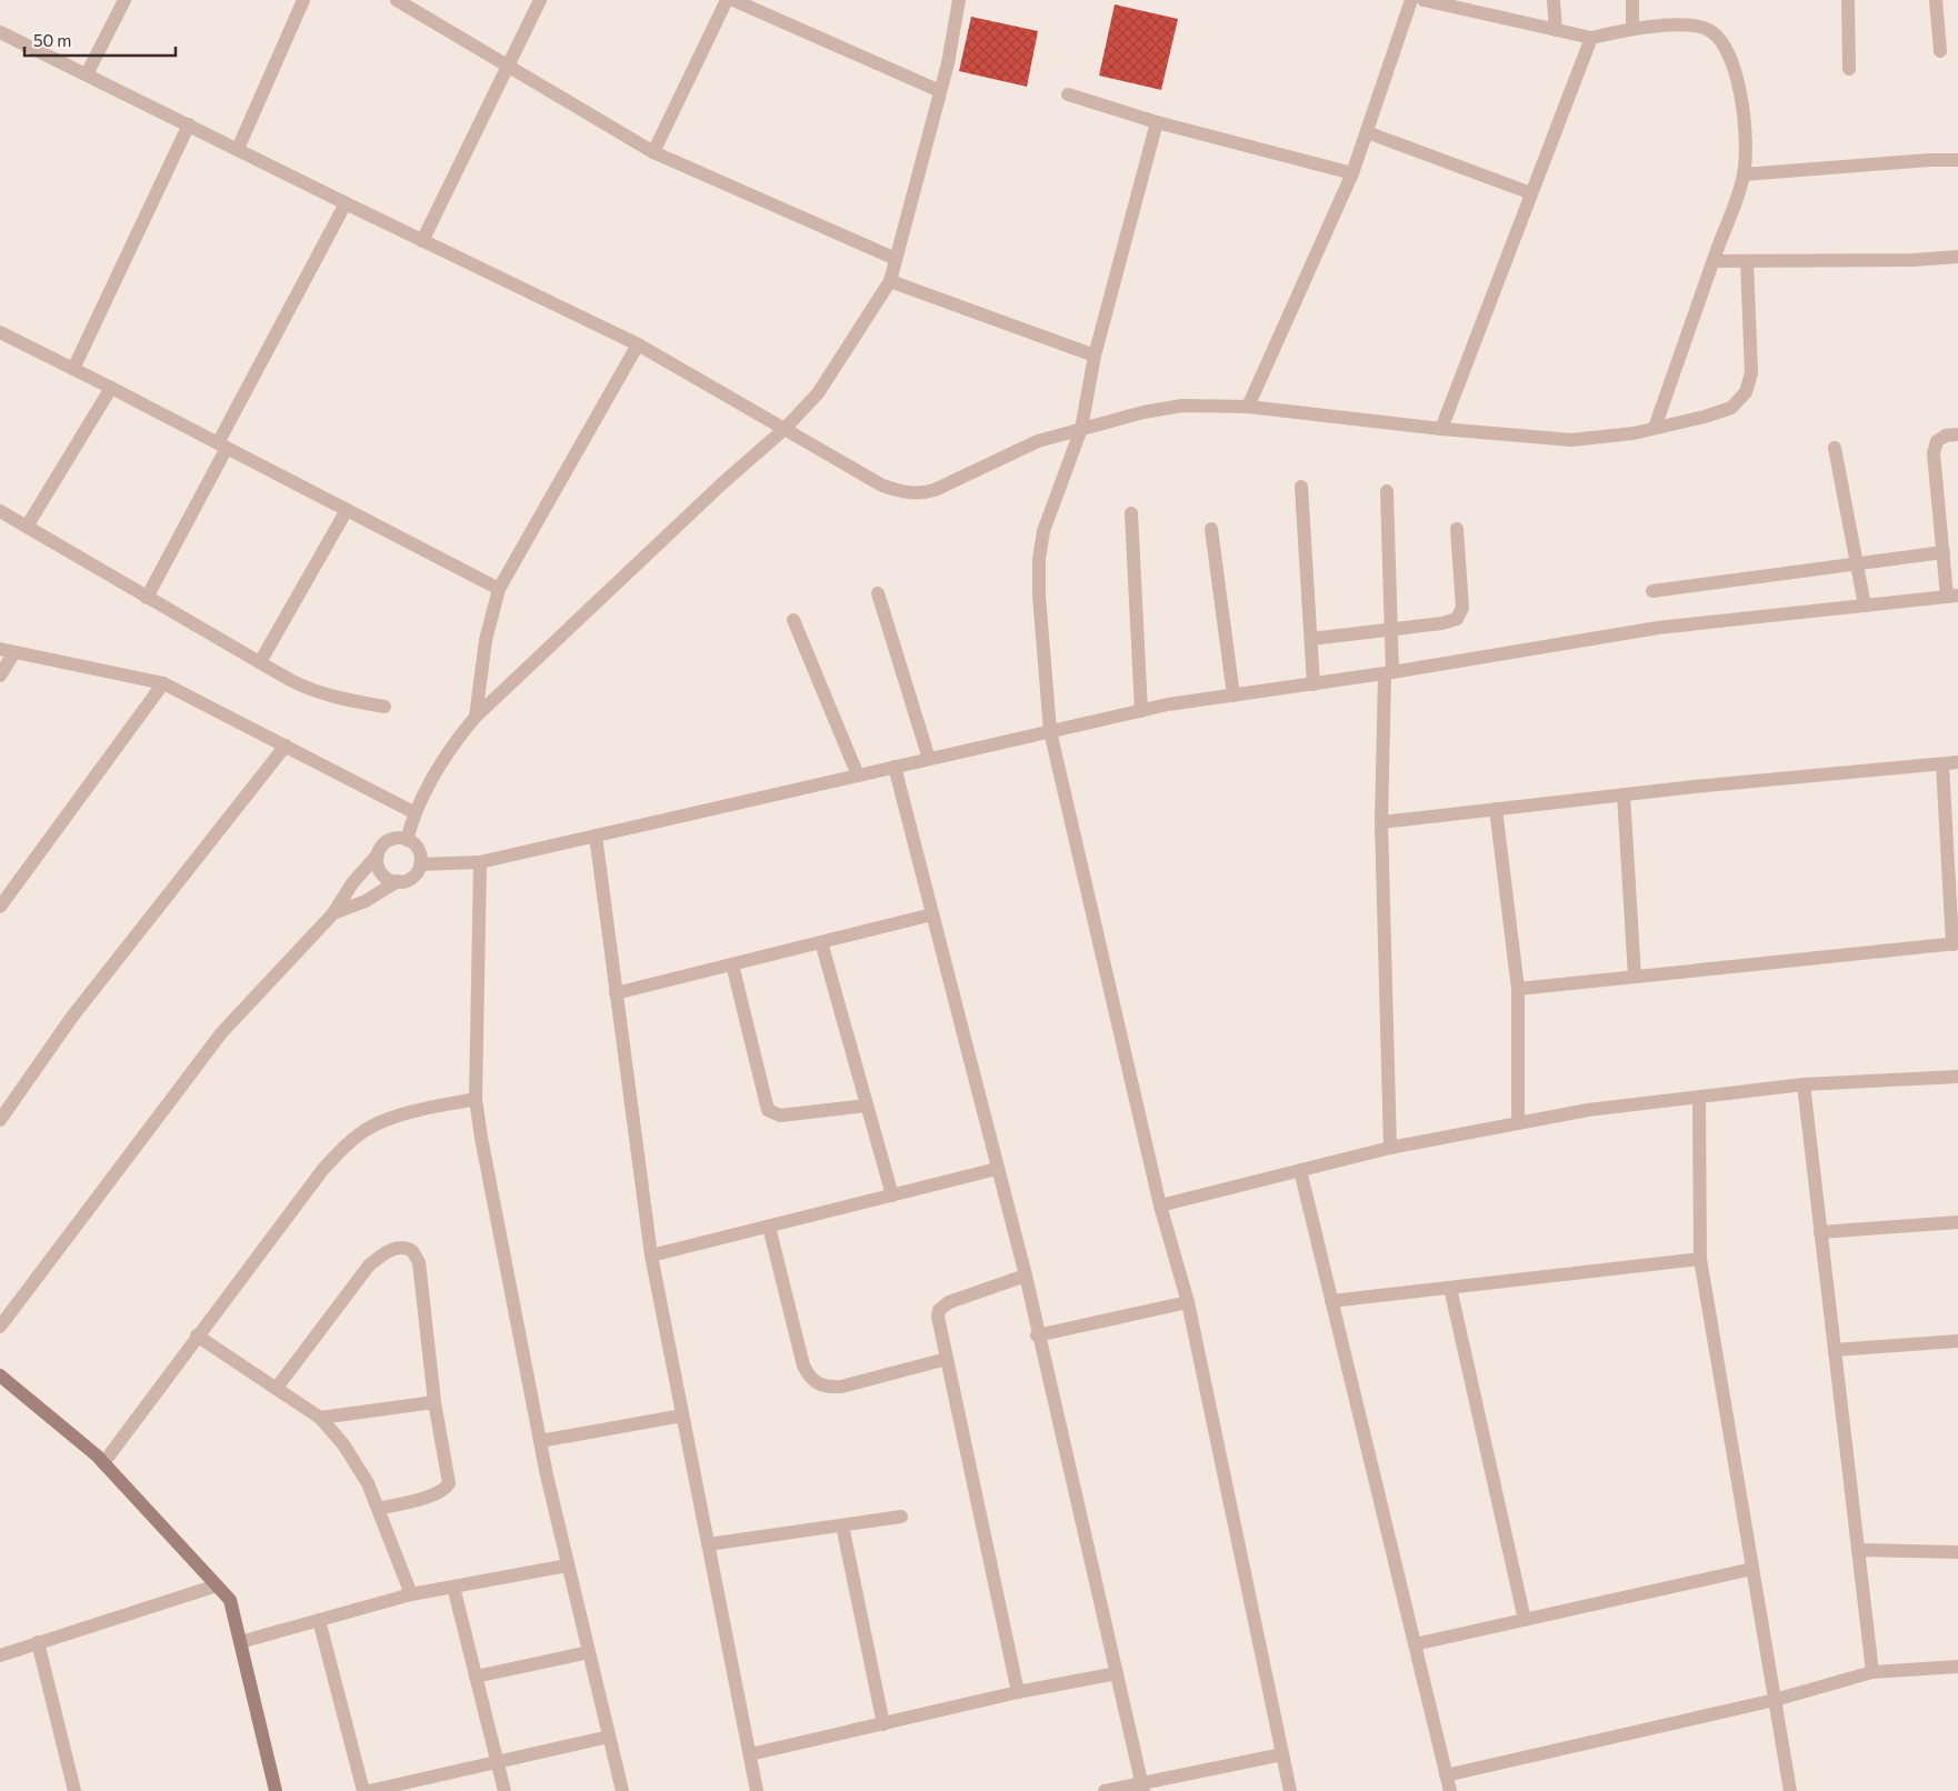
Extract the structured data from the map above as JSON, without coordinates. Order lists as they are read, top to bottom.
{
  "scale_bar": "50 m"
}
